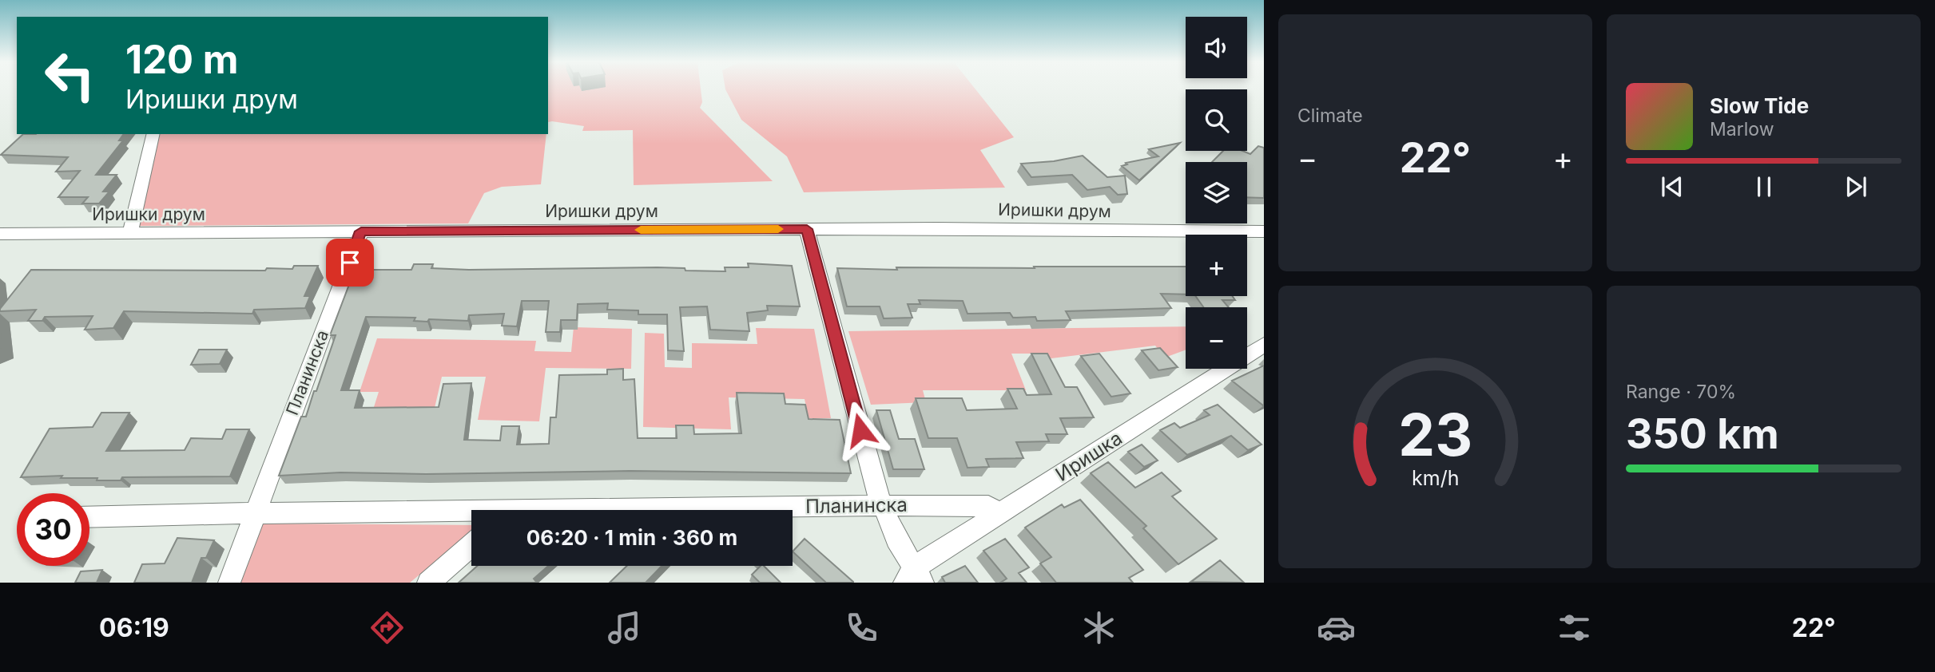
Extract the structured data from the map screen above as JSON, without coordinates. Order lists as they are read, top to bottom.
{
  "streets": {
    "street": ["Иришки друм", "Планинска", "Иришка"]
  },
  "crossings": [
    ["Иришки друм", "Планинска"],
    ["Планинска", "Иришка"]
  ],
  "page": {
    "tile": [
      "Climate",
      ["Range · 70%", "350 km"]
    ],
    "map_buttons": ["+", "−"],
    "turn": ["120 m", "Иришки друм"],
    "song": ["Slow Tide", "Marlow"],
    "heat": ["−", "22°", "+"],
    "limit": "30",
    "trip": "06:20 · 1 min · 360 m",
    "tabs": ["06:19", "22°"],
    "gauge": ["23", "km/h"]
  }
}
